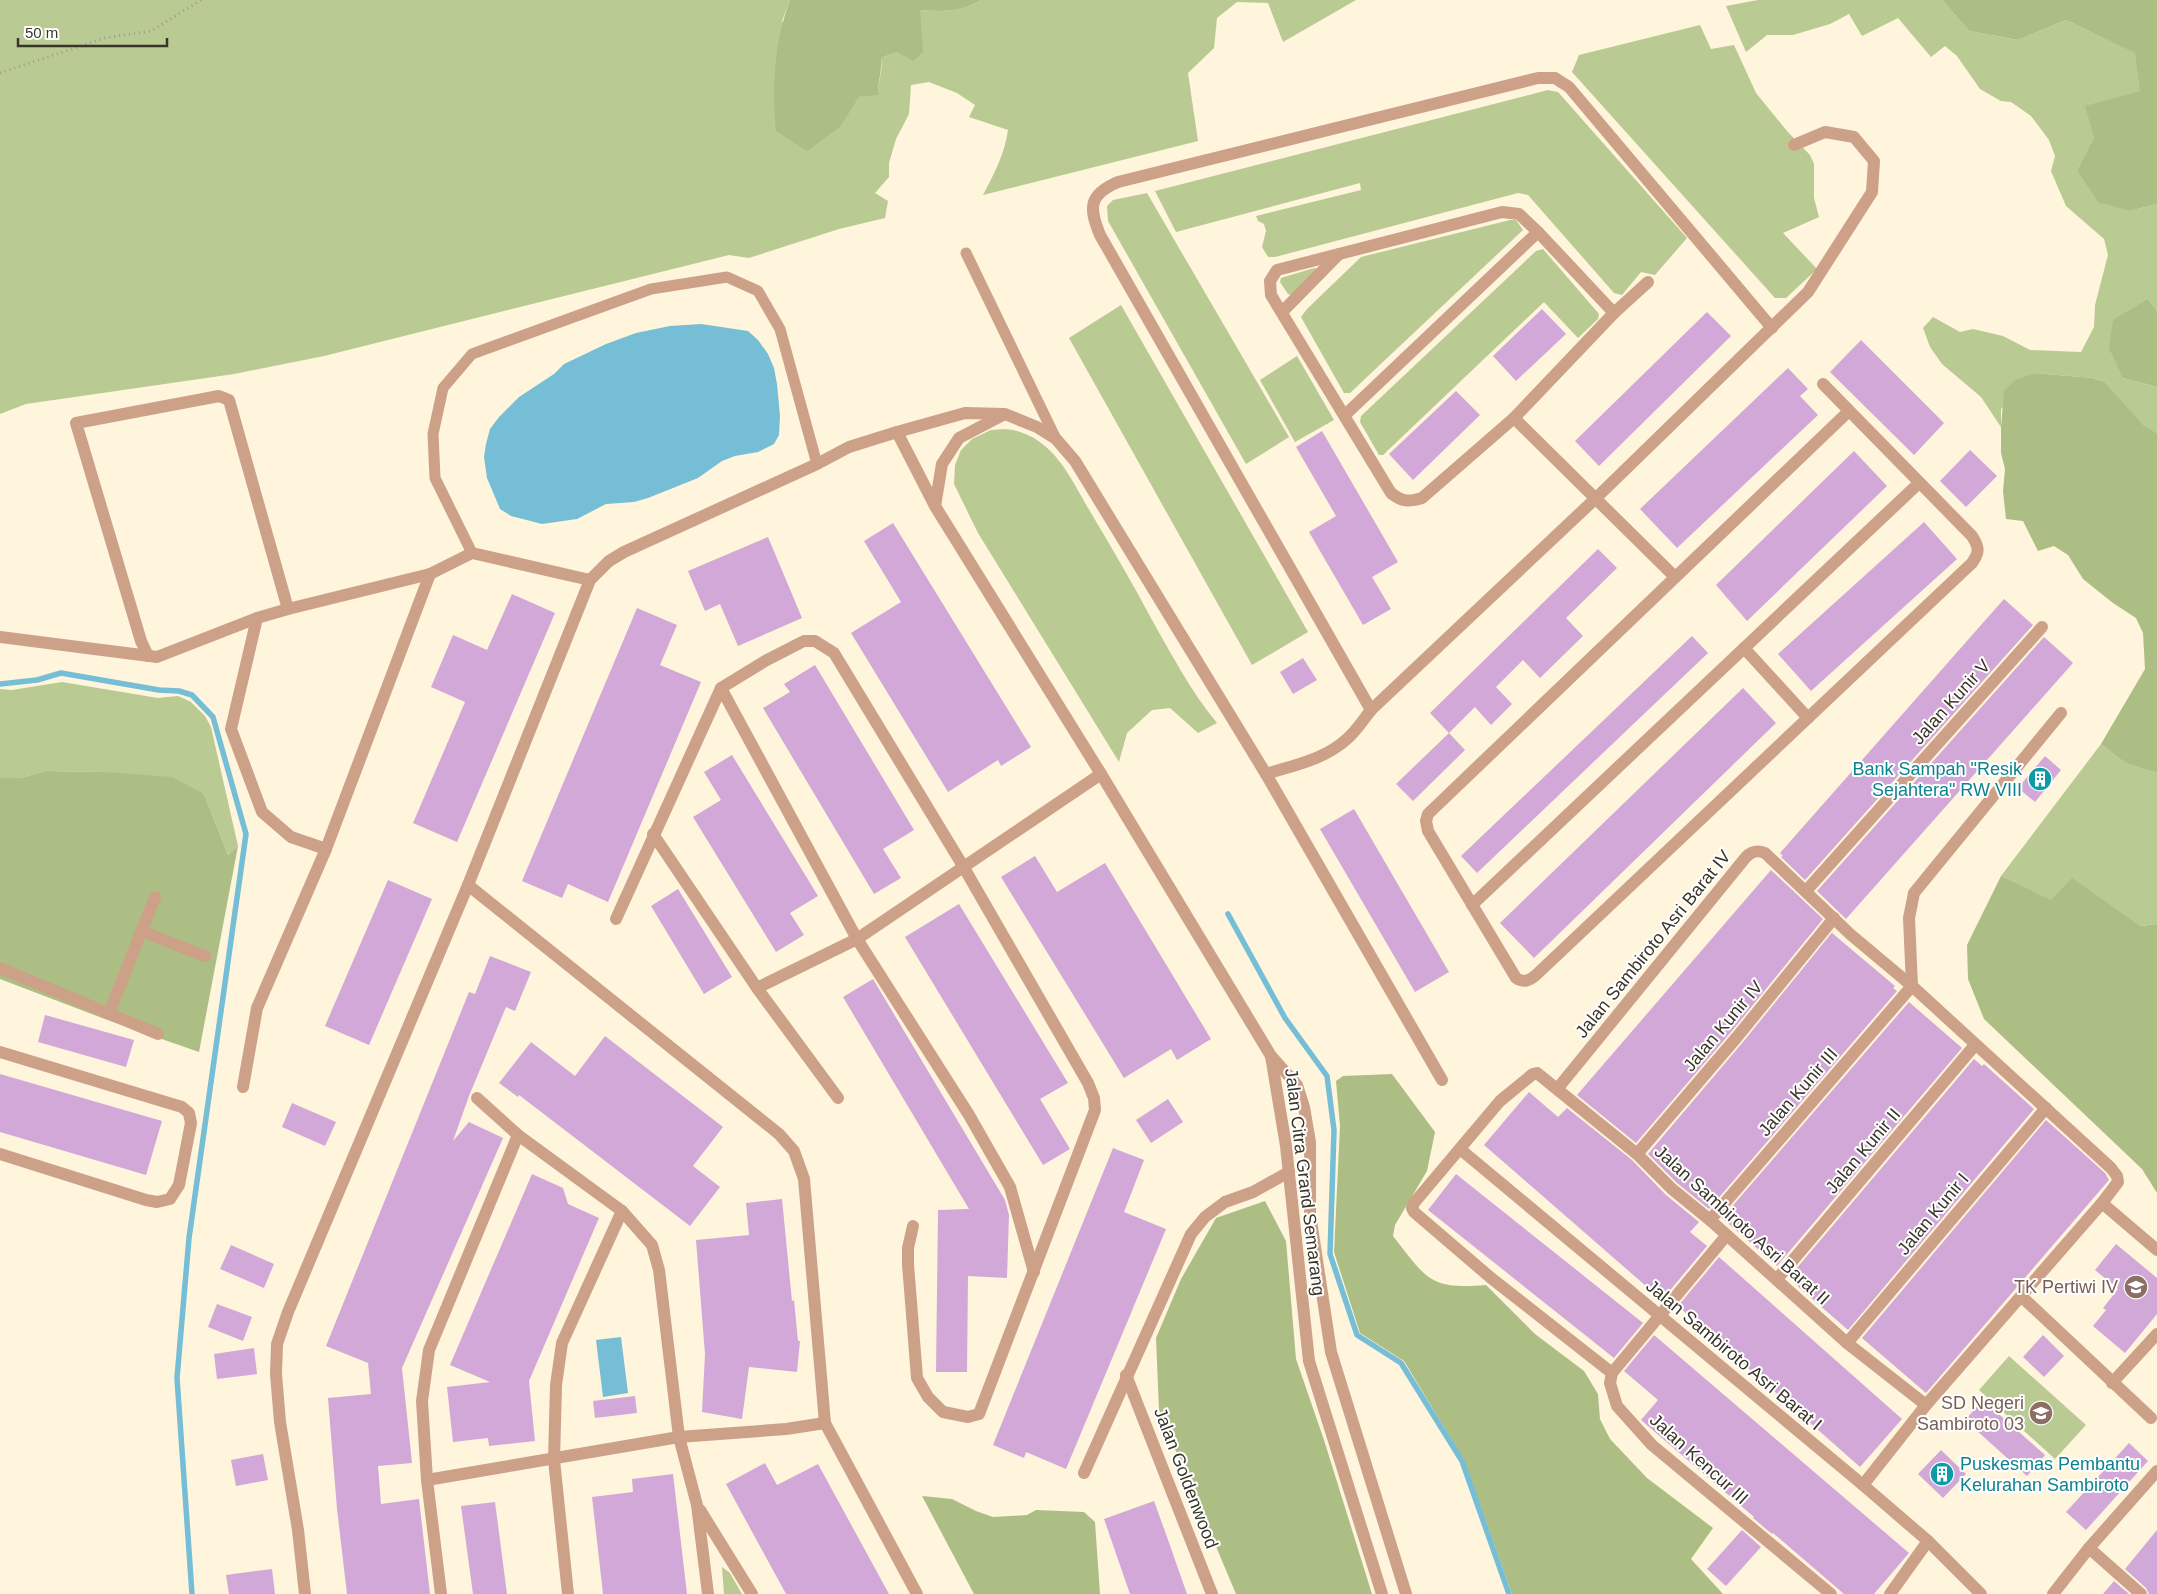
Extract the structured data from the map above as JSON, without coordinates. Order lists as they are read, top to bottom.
{
  "streets": {
    "street": [
      "Jalan Kunir V",
      "Jalan Sambiroto Asri Barat IV",
      "Jalan Kunir IV",
      "Jalan Kunir III",
      "Jalan Kunir II",
      "Jalan Citra Grand Semarang",
      "Jalan Kunir I",
      "Jalan Sambiroto Asri Barat II",
      "Jalan Sambiroto Asri Barat I",
      "Jalan Kencur III",
      "Jalan Goldenwood"
    ]
  },
  "crossings": [
    ["Jalan Kunir V", "Jalan Sambiroto Asri Barat IV"],
    ["Jalan Sambiroto Asri Barat IV", "Jalan Kunir IV"],
    ["Jalan Sambiroto Asri Barat IV", "Jalan Kunir III"],
    ["Jalan Sambiroto Asri Barat IV", "Jalan Kunir II"],
    ["Jalan Sambiroto Asri Barat IV", "Jalan Kunir I"],
    ["Jalan Sambiroto Asri Barat IV", "Jalan Sambiroto Asri Barat II"],
    ["Jalan Kunir IV", "Jalan Sambiroto Asri Barat II"],
    ["Jalan Kunir III", "Jalan Sambiroto Asri Barat II"],
    ["Jalan Kunir II", "Jalan Sambiroto Asri Barat II"],
    ["Jalan Kunir I", "Jalan Sambiroto Asri Barat II"],
    ["Jalan Sambiroto Asri Barat II", "Jalan Sambiroto Asri Barat I"]
  ],
  "places": {
    "building": ["Bank Sampah \"Resik Sejahtera\" RW VIII", "Puskesmas Pembantu Kelurahan Sambiroto"],
    "school or university": ["TK Pertiwi IV", "SD Negeri Sambiroto 03"]
  },
  "scale_bar": "50 m"
}
